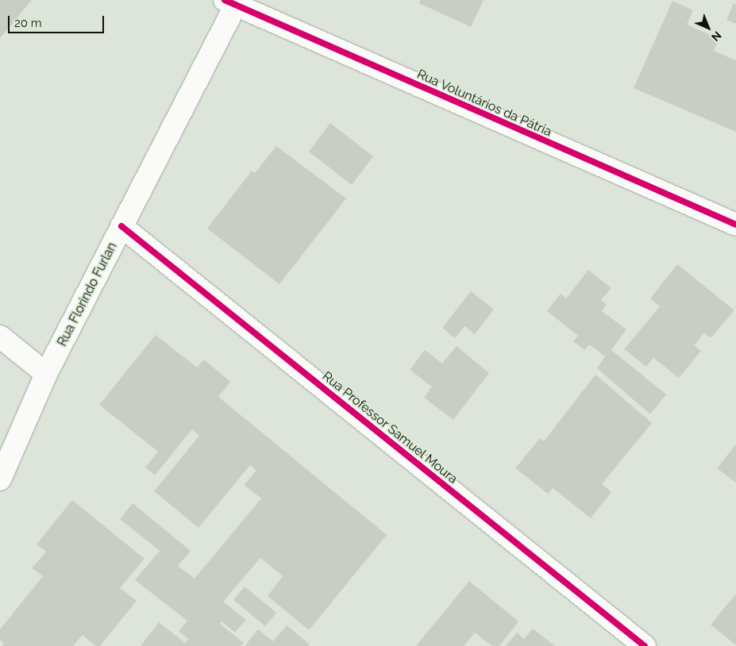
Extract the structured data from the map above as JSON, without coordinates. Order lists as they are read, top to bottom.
{
  "streets": {
    "street": ["Rua Voluntários da Pátria", "Rua Florindo Furlan", "Rua Professor Samuel Moura"]
  },
  "crossings": [
    ["Rua Voluntários da Pátria", "Rua Florindo Furlan"],
    ["Rua Florindo Furlan", "Rua Professor Samuel Moura"]
  ],
  "scale_bar": "20 m",
  "north": "bottom right"
}
